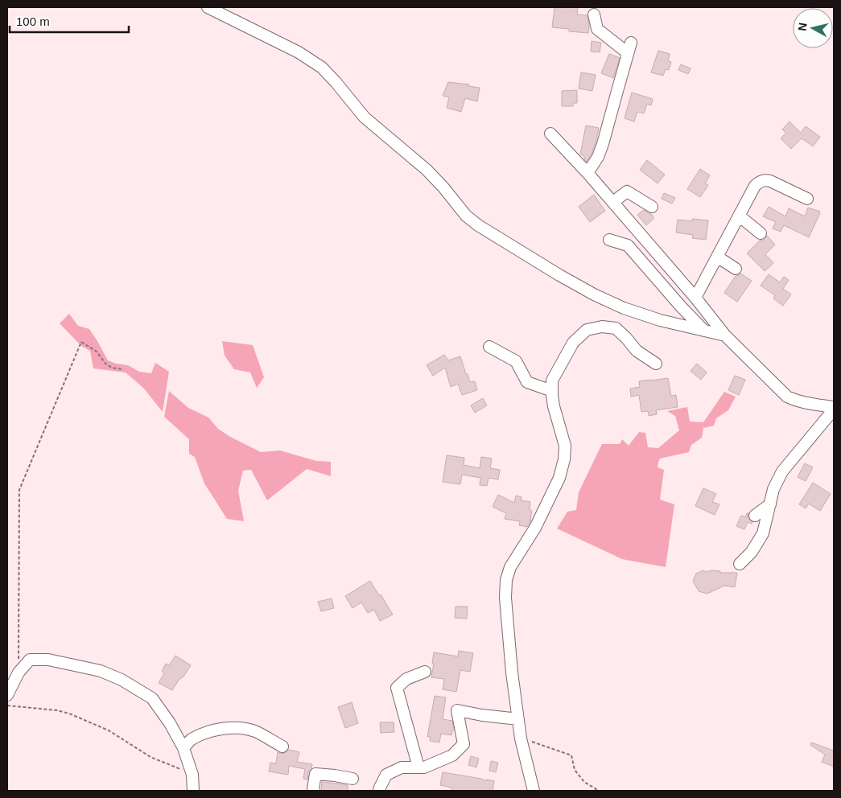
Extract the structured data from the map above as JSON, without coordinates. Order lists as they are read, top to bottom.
{
  "scale_bar": "100 m",
  "north": "left"
}
